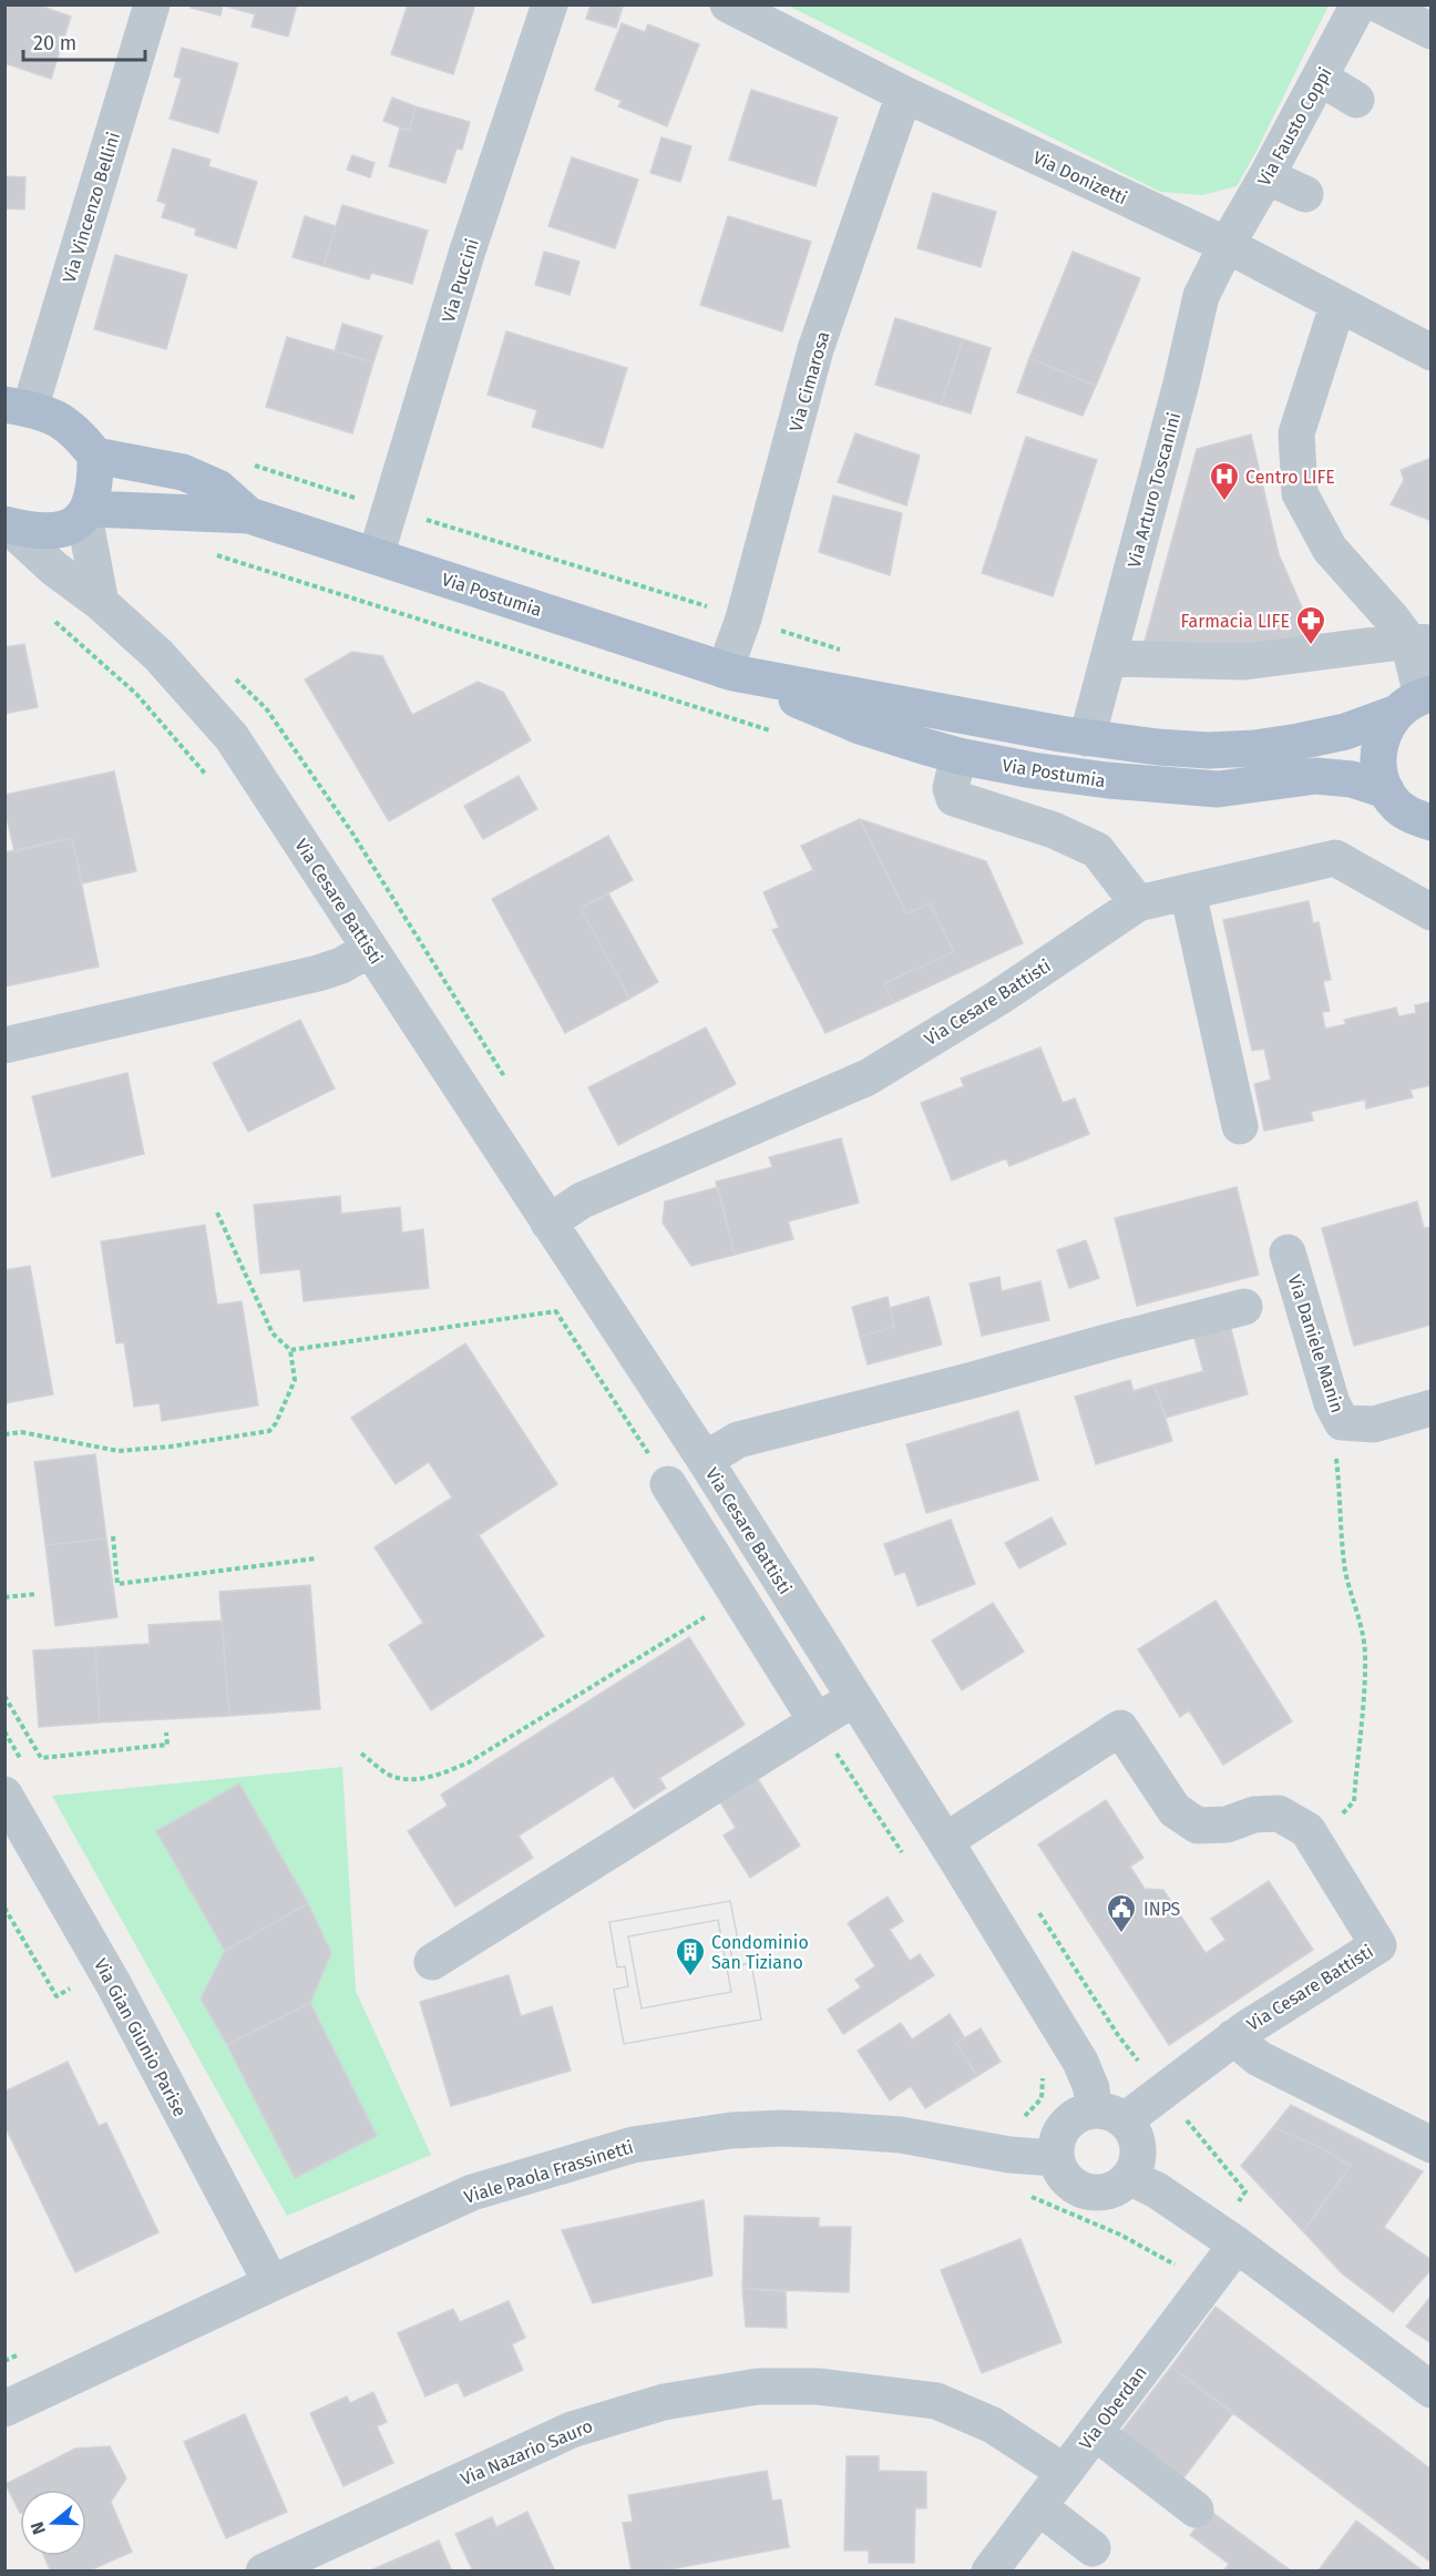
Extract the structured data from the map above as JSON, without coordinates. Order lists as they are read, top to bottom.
{
  "streets": {
    "main road": ["Via Postumia"],
    "street": [
      "Via Fausto Coppi",
      "Via Donizetti",
      "Via Vincenzo Bellini",
      "Via Puccini",
      "Via Cimarosa",
      "Via Arturo Toscanini",
      "Via Cesare Battisti",
      "Via Daniele Manin",
      "Via Gian Giunio Parise",
      "Viale Paola Frassinetti",
      "Via Oberdan",
      "Via Nazario Sauro"
    ]
  },
  "crossings": [
    ["Via Fausto Coppi", "Via Donizetti"],
    ["Via Fausto Coppi", "Via Arturo Toscanini"],
    ["Via Donizetti", "Via Cimarosa"],
    ["Via Donizetti", "Via Arturo Toscanini"],
    ["Via Puccini", "Via Postumia"],
    ["Via Cimarosa", "Via Postumia"],
    ["Via Arturo Toscanini", "Via Postumia"],
    ["Via Postumia", "Via Cesare Battisti"],
    ["Via Cesare Battisti", "Viale Paola Frassinetti"],
    ["Via Gian Giunio Parise", "Viale Paola Frassinetti"],
    ["Via Oberdan", "Via Nazario Sauro"]
  ],
  "places": {
    "hospital": ["Centro LIFE"],
    "pharmacy": ["Farmacia LIFE"],
    "public building": ["INPS"],
    "building": ["Condominio San Tiziano"]
  },
  "scale_bar": "20 m",
  "north": "left"
}
